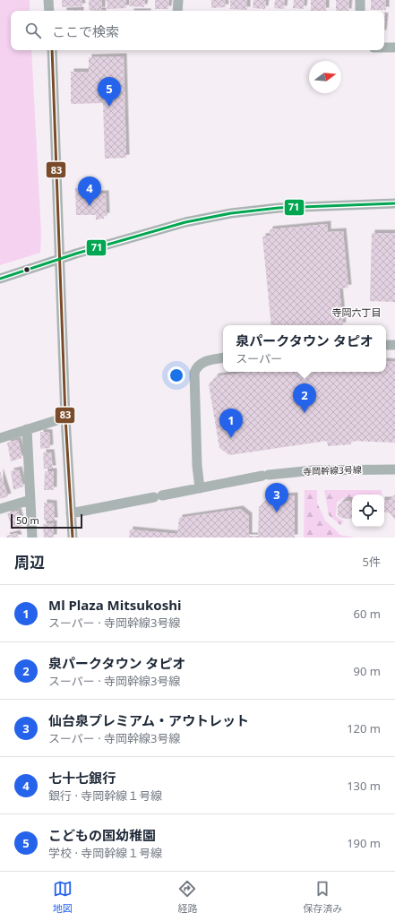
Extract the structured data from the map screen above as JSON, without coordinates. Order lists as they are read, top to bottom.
{
  "streets": {
    "street": ["寺岡幹線3号線"]
  },
  "districts": ["寺岡六丁目"],
  "lines": ["transit line 83", "transit line 71"],
  "scale_bar": "50 m",
  "north": "right",
  "page": {
    "search": "ここで検索",
    "pins": [
      "5",
      "4",
      "2",
      "1",
      "3"
    ],
    "popup": ["泉パークタウン タピオ", "スーパー"],
    "scale": "50 m",
    "heading": ["周辺", "5件"],
    "list": [
      {
        "mark": "1",
        "name": "Ml Plaza Mitsukoshi",
        "note": "スーパー · 寺岡幹線3号線",
        "value": "60 m"
      },
      {
        "mark": "2",
        "name": "泉パークタウン タピオ",
        "note": "スーパー · 寺岡幹線3号線",
        "value": "90 m"
      },
      {
        "mark": "3",
        "name": "仙台泉プレミアム・アウトレット",
        "note": "スーパー · 寺岡幹線3号線",
        "value": "120 m"
      },
      {
        "mark": "4",
        "name": "七十七銀行",
        "note": "銀行 · 寺岡幹線１号線",
        "value": "130 m"
      },
      {
        "mark": "5",
        "name": "こどもの国幼稚園",
        "note": "学校 · 寺岡幹線１号線",
        "value": "190 m"
      }
    ],
    "nav": ["地図", "経路", "保存済み"]
  }
}
